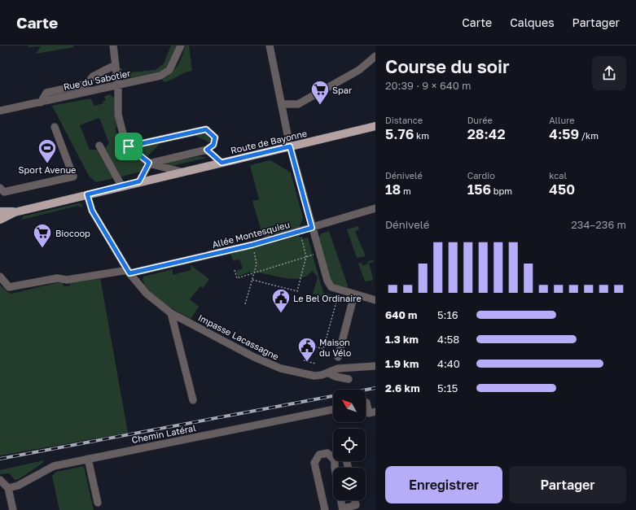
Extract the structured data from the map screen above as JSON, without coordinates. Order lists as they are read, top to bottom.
{
  "streets": {
    "main road": ["Route de Bayonne"],
    "street": [
      "Rue du Sabotier",
      "Allée Montesquieu",
      "Impasse Lacassagne",
      "Chemin Latéral"
    ]
  },
  "crossings": [
    ["Route de Bayonne", "Impasse Lacassagne"],
    ["Allée Montesquieu", "Impasse Lacassagne"]
  ],
  "places": {
    "supermarket": ["Spar", "Biocoop"],
    "sports": ["Sport Avenue"],
    "public building": ["Le Bel Ordinaire", "Maison du Vélo"]
  },
  "north": "top left",
  "page": {
    "header": "Carte",
    "nav": ["Carte", "Calques", "Partager"],
    "heading": ["Course du soir", "20:39 · 9 × 640 m"],
    "stats": [
      ["Distance", "5.76 km"],
      ["Durée", "28:42"],
      ["Allure", "4:59 /km"],
      ["Dénivelé", "18 m"],
      ["Cardio", "156 bpm"],
      ["kcal", "450"]
    ],
    "chart": ["Dénivelé", "234–236 m"],
    "list": [
      {
        "name": "640 m",
        "note": "5:16"
      },
      {
        "name": "1.3 km",
        "note": "4:58"
      },
      {
        "name": "1.9 km",
        "note": "4:40"
      },
      {
        "name": "2.6 km",
        "note": "5:15"
      }
    ],
    "buttons": ["Enregistrer", "Partager"]
  }
}
